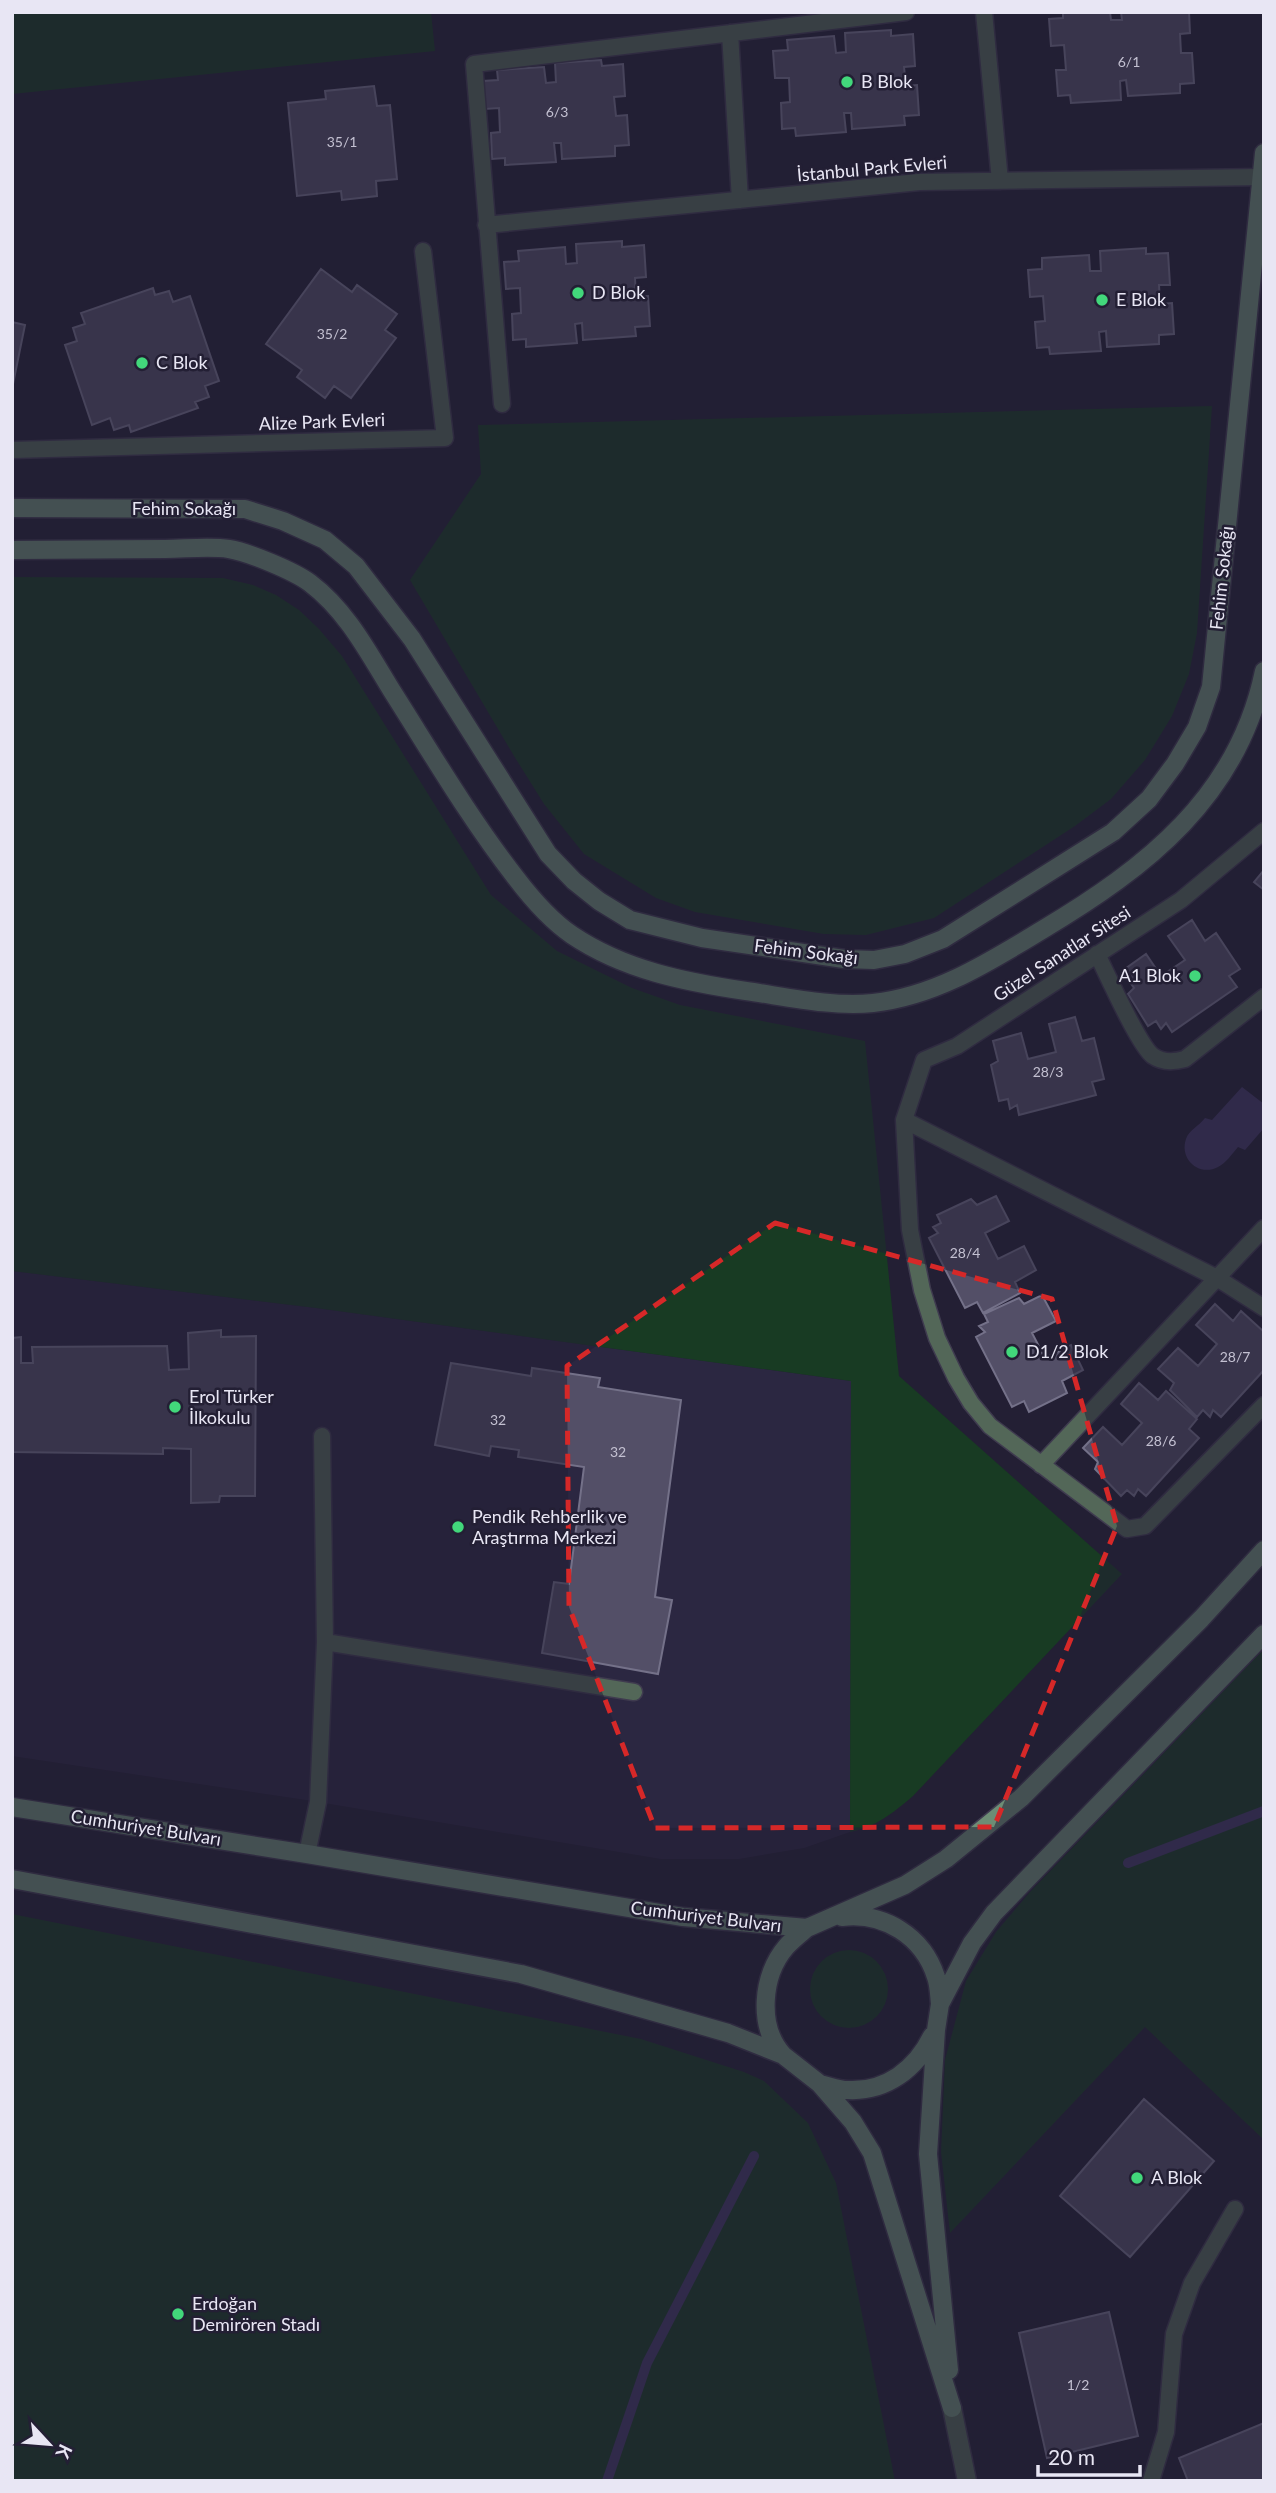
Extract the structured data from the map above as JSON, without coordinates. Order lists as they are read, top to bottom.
{
  "streets": {
    "street": ["Fehim Sokağı", "Cumhuriyet Bulvarı"],
    "lane": ["İstanbul Park Evleri", "Alize Park Evleri", "Güzel Sanatlar Sitesi"]
  },
  "crossings": [
    ["İstanbul Park Evleri", "Fehim Sokağı"]
  ],
  "places": [
    "B Blok",
    "D Blok",
    "E Blok",
    "C Blok",
    "A1 Blok",
    "D1/2 Blok",
    "Erol Türker İlkokulu",
    "Pendik Rehberlik ve Araştırma Merkezi",
    "A Blok",
    "Erdoğan Demirören Stadı"
  ],
  "house_numbers": [
    "6/1",
    "6/3",
    "35/1",
    "35/2",
    "28/3",
    "28/4",
    "28/7",
    "32",
    "28/6",
    "32",
    "1/2"
  ],
  "scale_bar": "20 m",
  "north": "bottom right"
}
